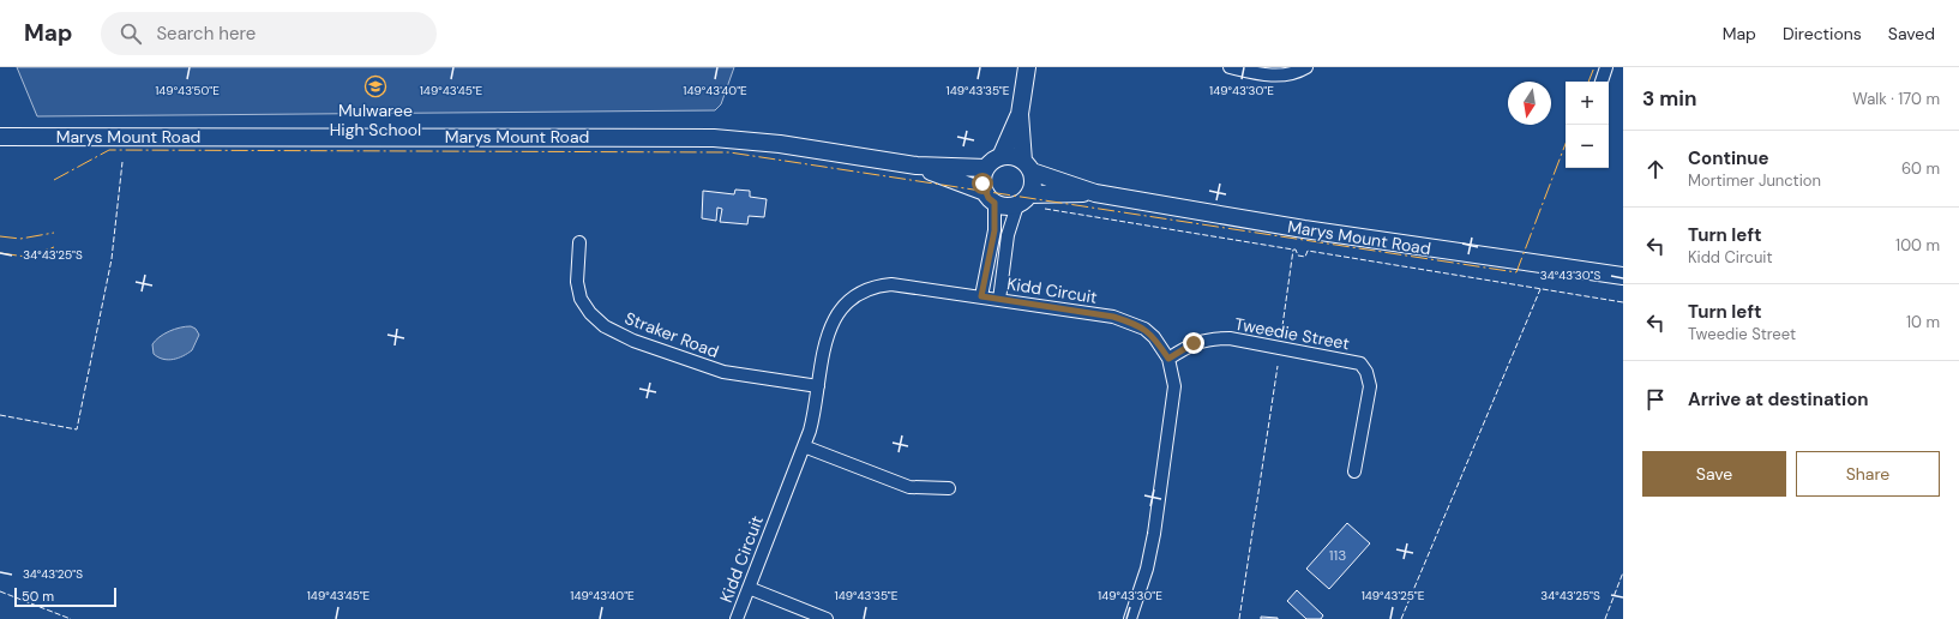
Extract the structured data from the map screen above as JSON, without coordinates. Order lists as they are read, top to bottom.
{
  "streets": {
    "street": [
      "Marys Mount Road",
      "Kidd Circuit",
      "Tweedie Street",
      "Straker Road"
    ]
  },
  "crossings": [
    ["Kidd Circuit", "Tweedie Street"],
    ["Kidd Circuit", "Straker Road"]
  ],
  "places": {
    "school or university": ["Mulwaree High School"]
  },
  "house_numbers": ["113"],
  "scale_bar": "50 m",
  "north": "bottom",
  "page": {
    "header": "Map",
    "search": "Search here",
    "nav": ["Map", "Directions", "Saved"],
    "heading": ["3 min", "Walk · 170 m"],
    "map_buttons": ["+", "−"],
    "list": [
      ["Continue", "Mortimer Junction", "60 m"],
      ["Turn left", "Kidd Circuit", "100 m"],
      ["Turn left", "Tweedie Street", "10 m"],
      "Arrive at destination"
    ],
    "buttons": ["Save", "Share"],
    "scale": "50 m"
  },
  "coordinates": [
    "149°43'50\"E",
    "149°43'45\"E",
    "149°43'40\"E",
    "149°43'35\"E",
    "149°43'30\"E",
    "34°43'25\"S",
    "34°43'30\"S",
    "34°43'20\"S",
    "149°43'25\"E"
  ]
}
